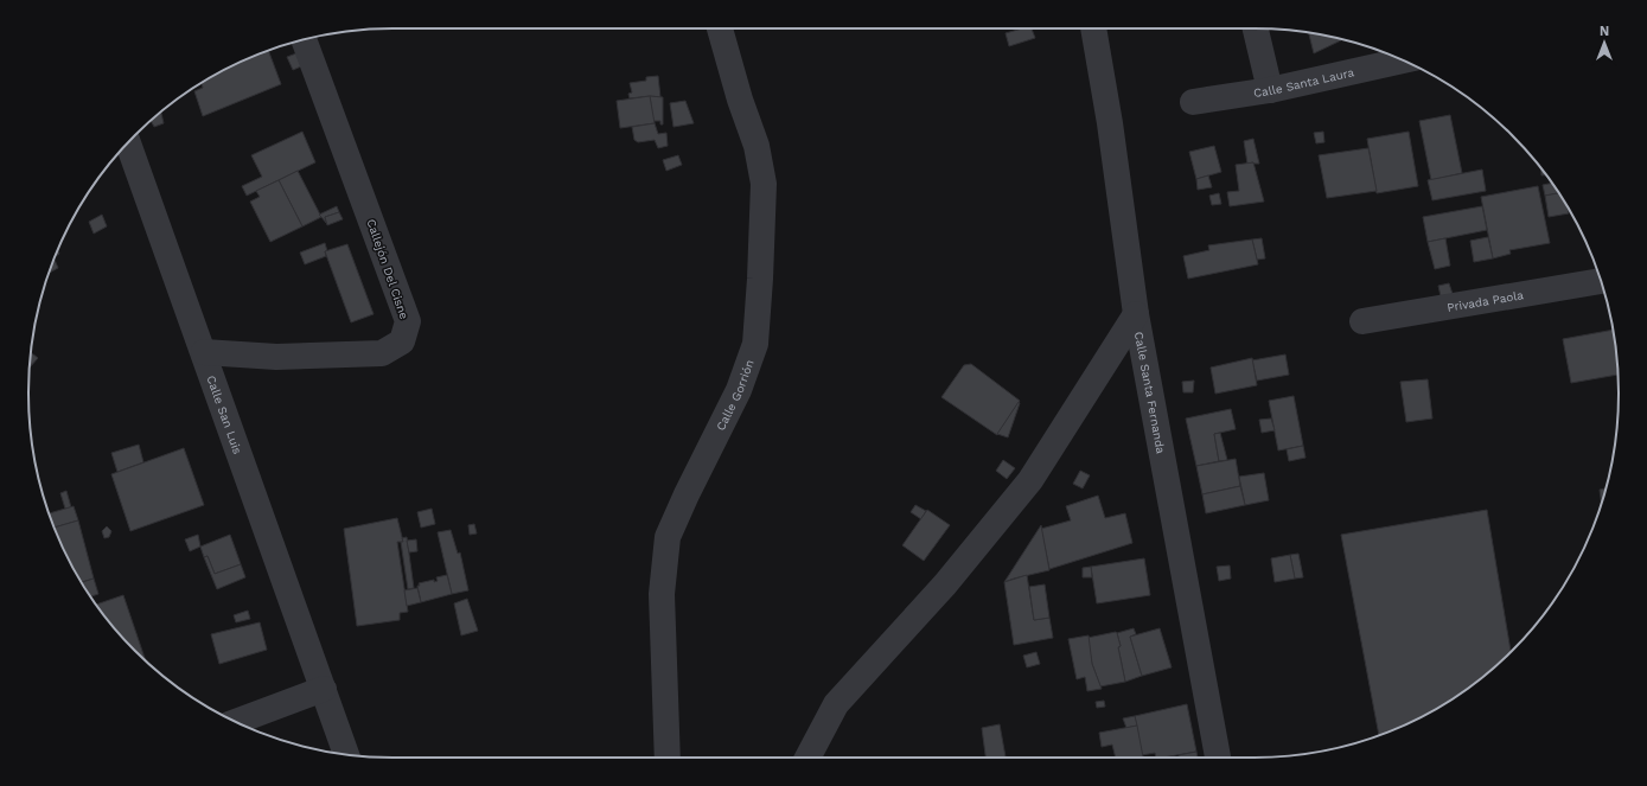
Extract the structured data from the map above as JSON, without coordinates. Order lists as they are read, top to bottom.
{
  "streets": {
    "street": [
      "Calle Santa Laura",
      "Callejón Del Cisne",
      "Privada Paola",
      "Calle Santa Fernanda",
      "Calle Gorrión",
      "Calle San Luis"
    ]
  },
  "crossings": [
    ["Callejón Del Cisne", "Calle San Luis"]
  ],
  "north": "top"
}
